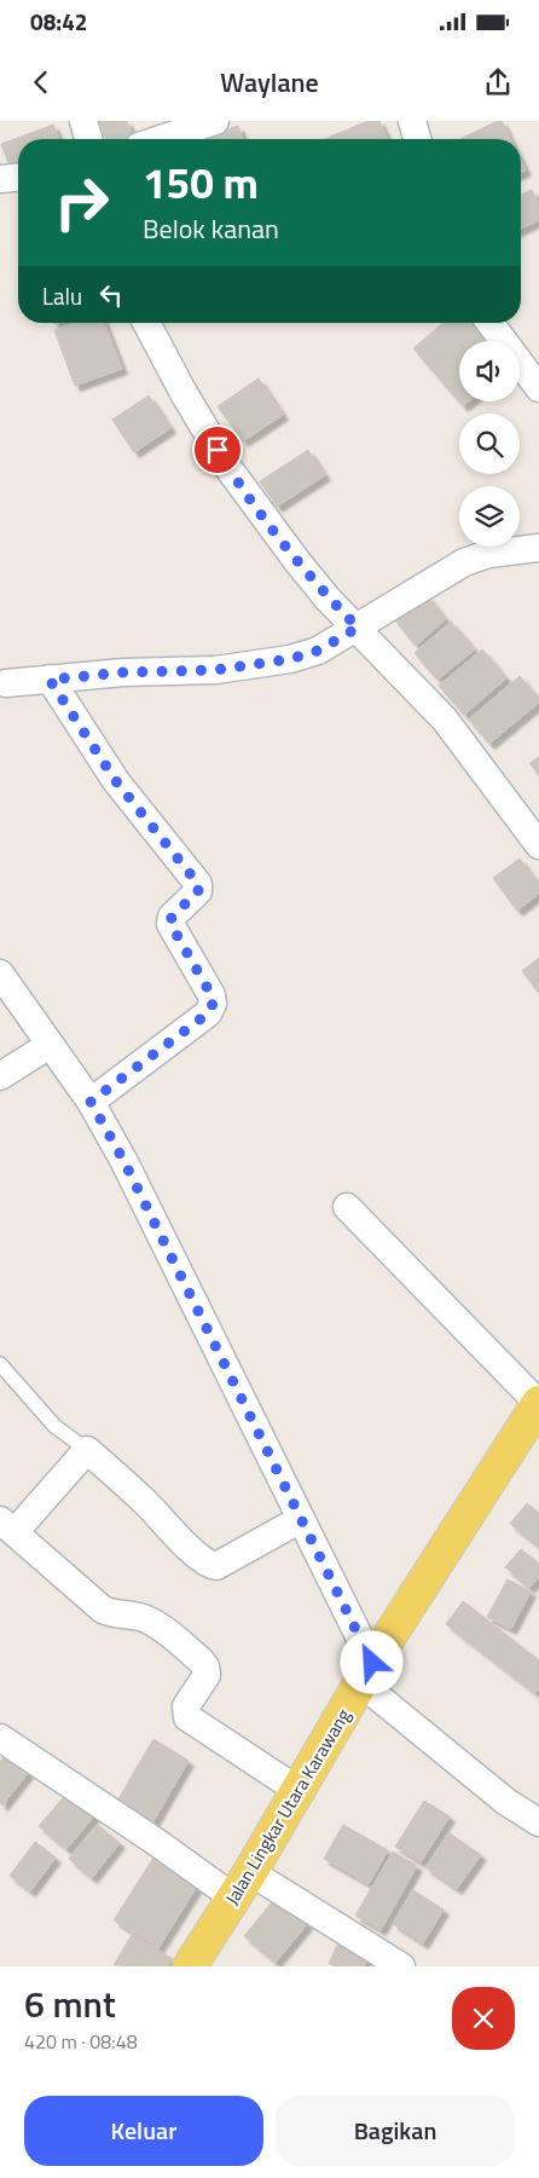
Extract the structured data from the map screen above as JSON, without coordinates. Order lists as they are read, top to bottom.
{
  "streets": {
    "main road": ["Jalan Lingkar Utara Karawang"]
  },
  "page": {
    "status": "08:42",
    "header": "Waylane",
    "turn": ["150 m", "Belok kanan"],
    "then": "Lalu",
    "heading": ["6 mnt", "420 m · 08:48"],
    "buttons": ["Keluar", "Bagikan"]
  }
}
